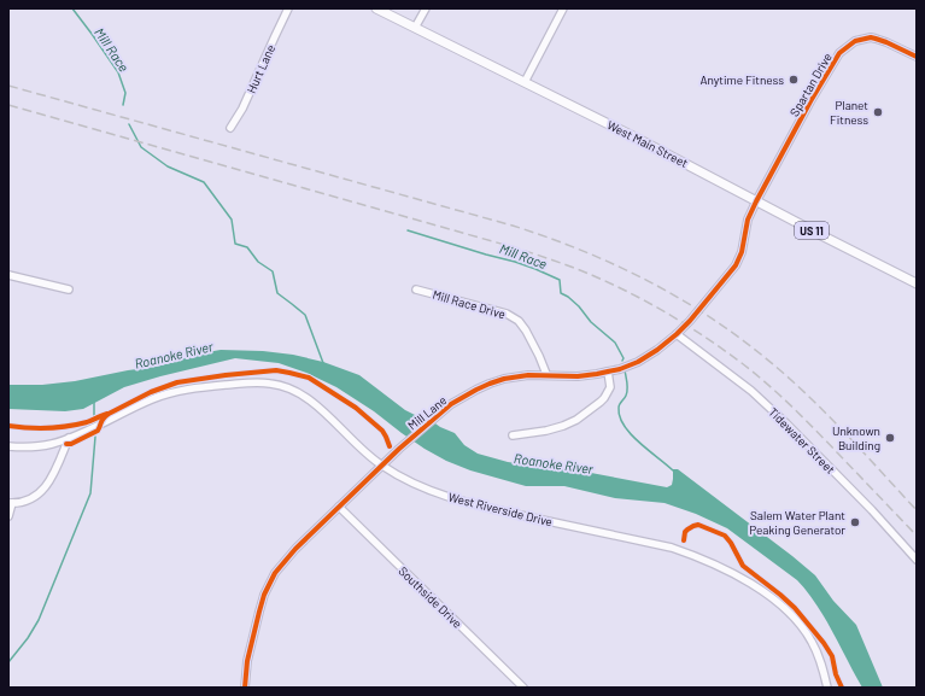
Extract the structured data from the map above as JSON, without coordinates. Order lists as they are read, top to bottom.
{
  "streets": {
    "main road": ["West Main Street", "US 11"],
    "street": [
      "Hurt Lane",
      "Spartan Drive",
      "Mill Race Drive",
      "Mill Lane",
      "Tidewater Street",
      "West Riverside Drive",
      "Southside Drive"
    ]
  },
  "crossings": [
    ["Spartan Drive", "West Main Street"],
    ["Spartan Drive", "Mill Lane"],
    ["West Main Street", "Mill Lane"],
    ["Mill Race Drive", "Mill Lane"],
    ["Mill Lane", "Tidewater Street"],
    ["Mill Lane", "West Riverside Drive"],
    ["Mill Lane", "Southside Drive"]
  ],
  "water": ["Mill Race", "Roanoke River"],
  "places": [
    "Anytime Fitness",
    "Planet Fitness",
    "Unknown Building",
    "Salem Water Plant Peaking Generator"
  ]
}
